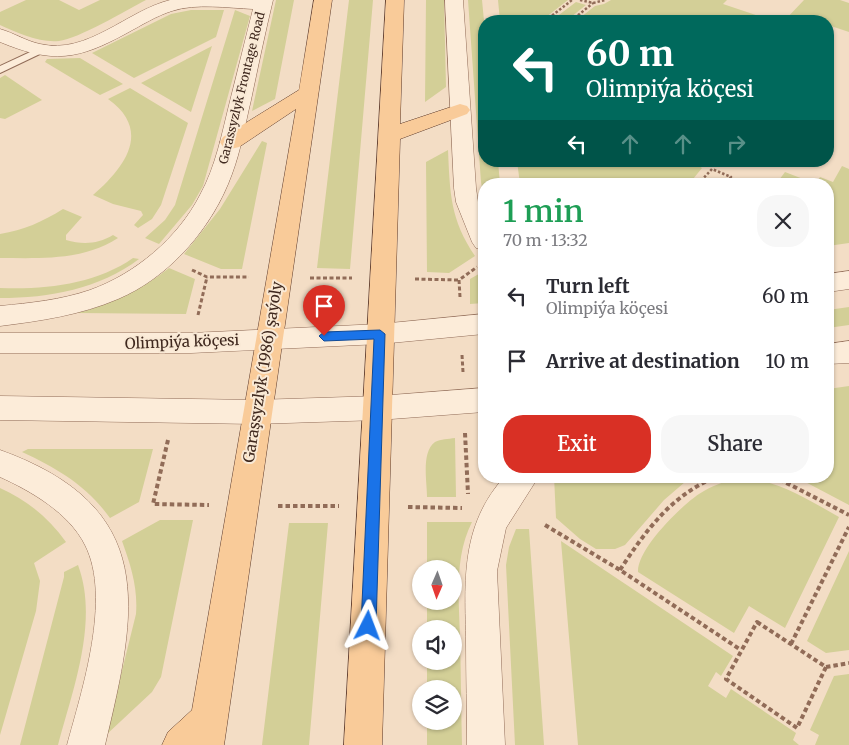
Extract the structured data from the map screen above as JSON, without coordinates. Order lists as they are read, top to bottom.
{
  "streets": {
    "main road": ["Garaşsyzlyk (1986) şaýoly"],
    "street": ["Garassyzlyk Frontage Road", "Olimpiýa köçesi"]
  },
  "crossings": [
    ["Olimpiýa köçesi", "Garaşsyzlyk (1986) şaýoly"]
  ],
  "north": "bottom",
  "page": {
    "turn": ["60 m", "Olimpiýa köçesi"],
    "heading": ["1 min", "70 m · 13:32"],
    "list": [
      {
        "name": "Turn left",
        "note": "Olimpiýa köçesi",
        "value": "60 m"
      },
      {
        "name": "Arrive at destination",
        "value": "10 m"
      }
    ],
    "buttons": ["Exit", "Share"]
  }
}
